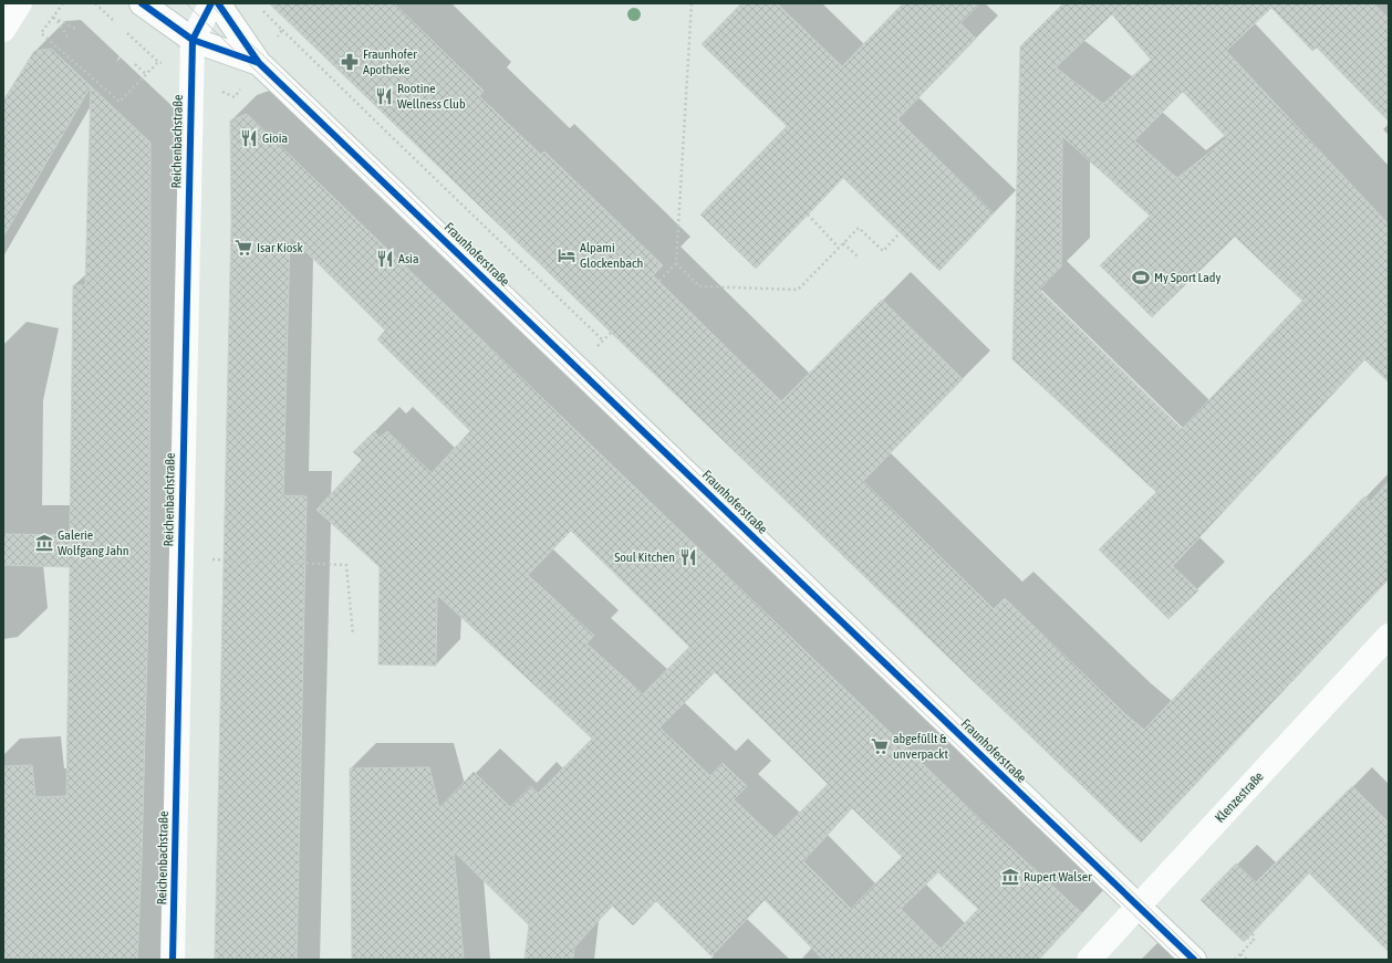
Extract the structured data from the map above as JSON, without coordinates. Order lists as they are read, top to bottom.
{
  "streets": {
    "main road": ["Reichenbachstraße", "Fraunhoferstraße", "Klenzestraße"]
  },
  "crossings": [
    ["Reichenbachstraße", "Fraunhoferstraße"],
    ["Fraunhoferstraße", "Klenzestraße"]
  ],
  "places": {
    "pharmacy": ["Fraunhofer Apotheke"],
    "restaurant": [
      "Rootine Wellness Club",
      "Gioia",
      "Asia",
      "Soul Kitchen"
    ],
    "supermarket": ["Isar Kiosk", "abgefüllt & unverpackt"],
    "hotel": ["Alpami Glockenbach"],
    "sports": ["My Sport Lady"],
    "museum": ["Galerie Wolfgang Jahn", "Rupert Walser"]
  }
}
